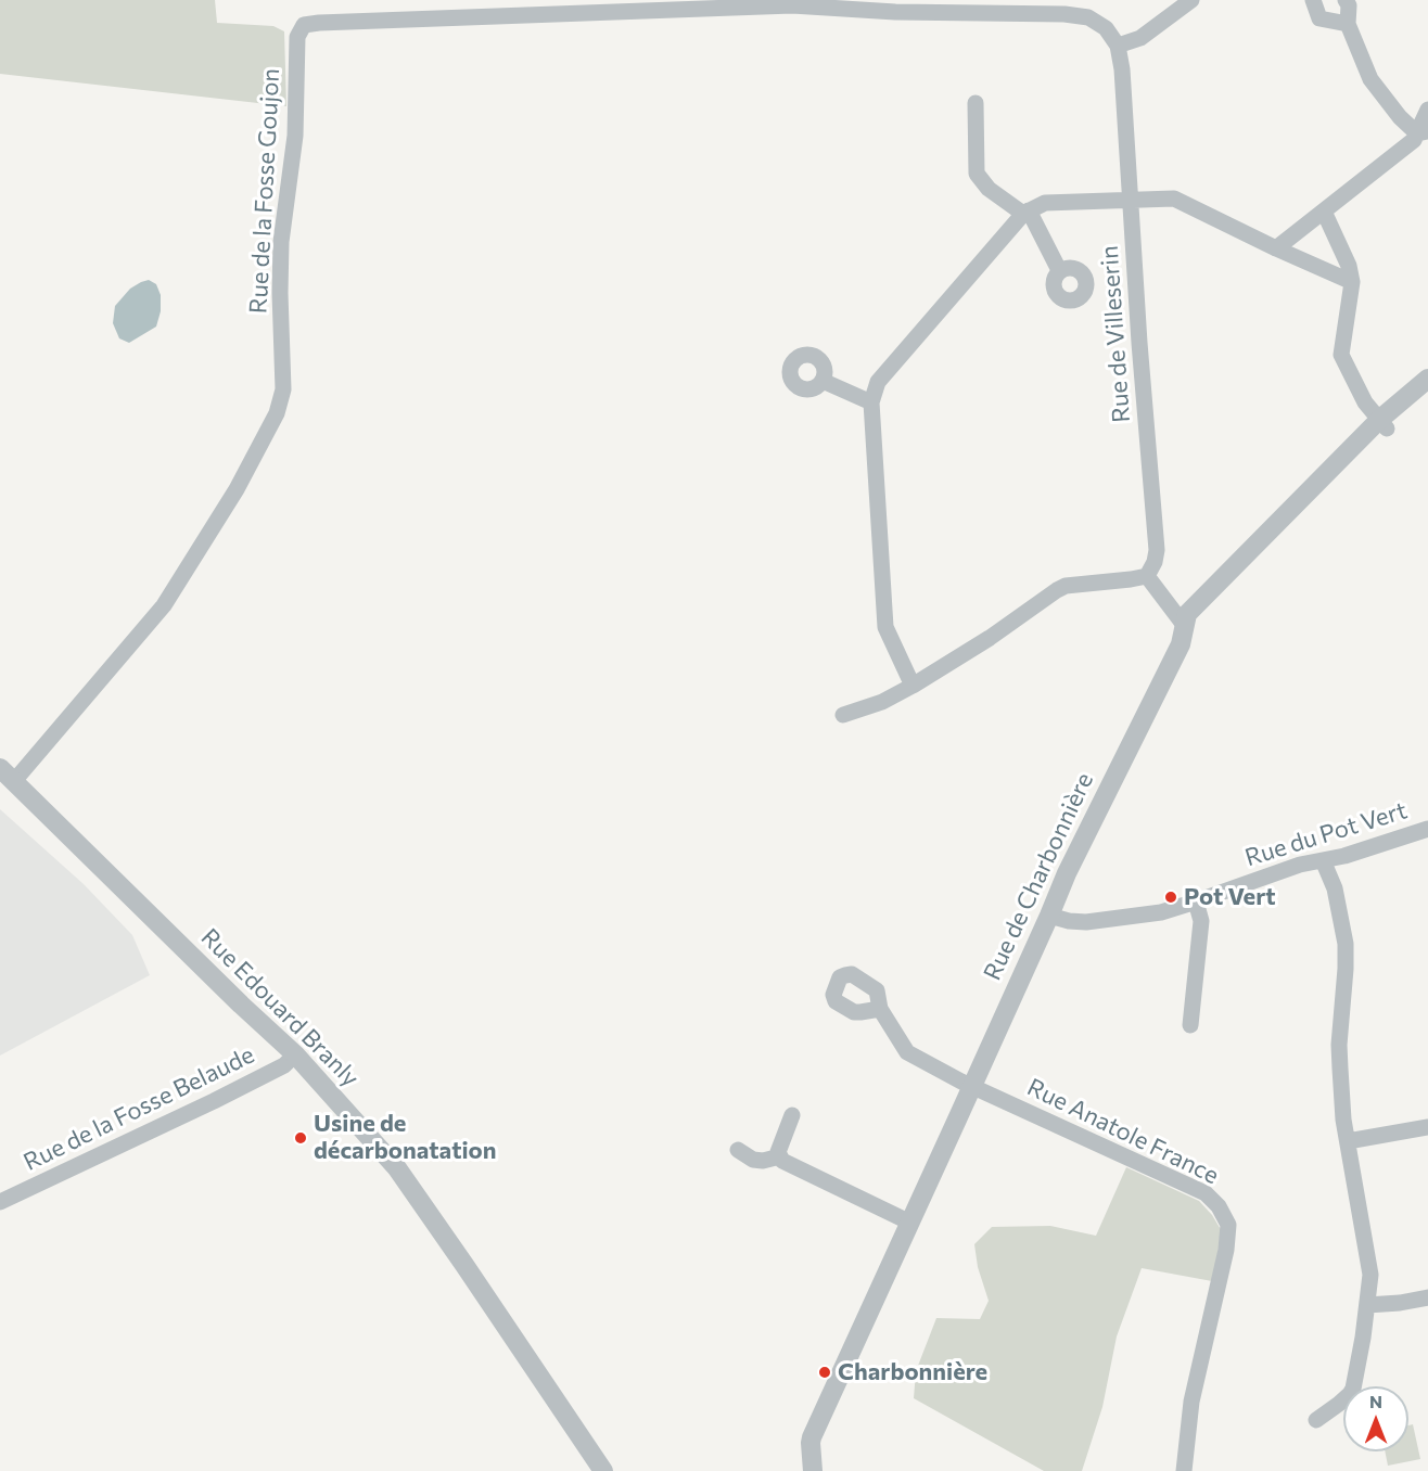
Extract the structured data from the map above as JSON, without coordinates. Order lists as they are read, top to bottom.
{
  "streets": {
    "street": [
      "Rue de la Fosse Goujon",
      "Rue de Villeserin",
      "Rue du Pot Vert",
      "Rue de Charbonnière",
      "Rue Edouard Branly",
      "Rue de la Fosse Belaude",
      "Rue Anatole France"
    ]
  },
  "crossings": [
    ["Rue de la Fosse Goujon", "Rue de Villeserin"],
    ["Rue de la Fosse Goujon", "Rue Edouard Branly"],
    ["Rue du Pot Vert", "Rue de Charbonnière"],
    ["Rue de Charbonnière", "Rue Anatole France"],
    ["Rue Edouard Branly", "Rue de la Fosse Belaude"]
  ],
  "places": ["Pot Vert", "Usine de décarbonatation", "Charbonnière"],
  "north": "top"
}
